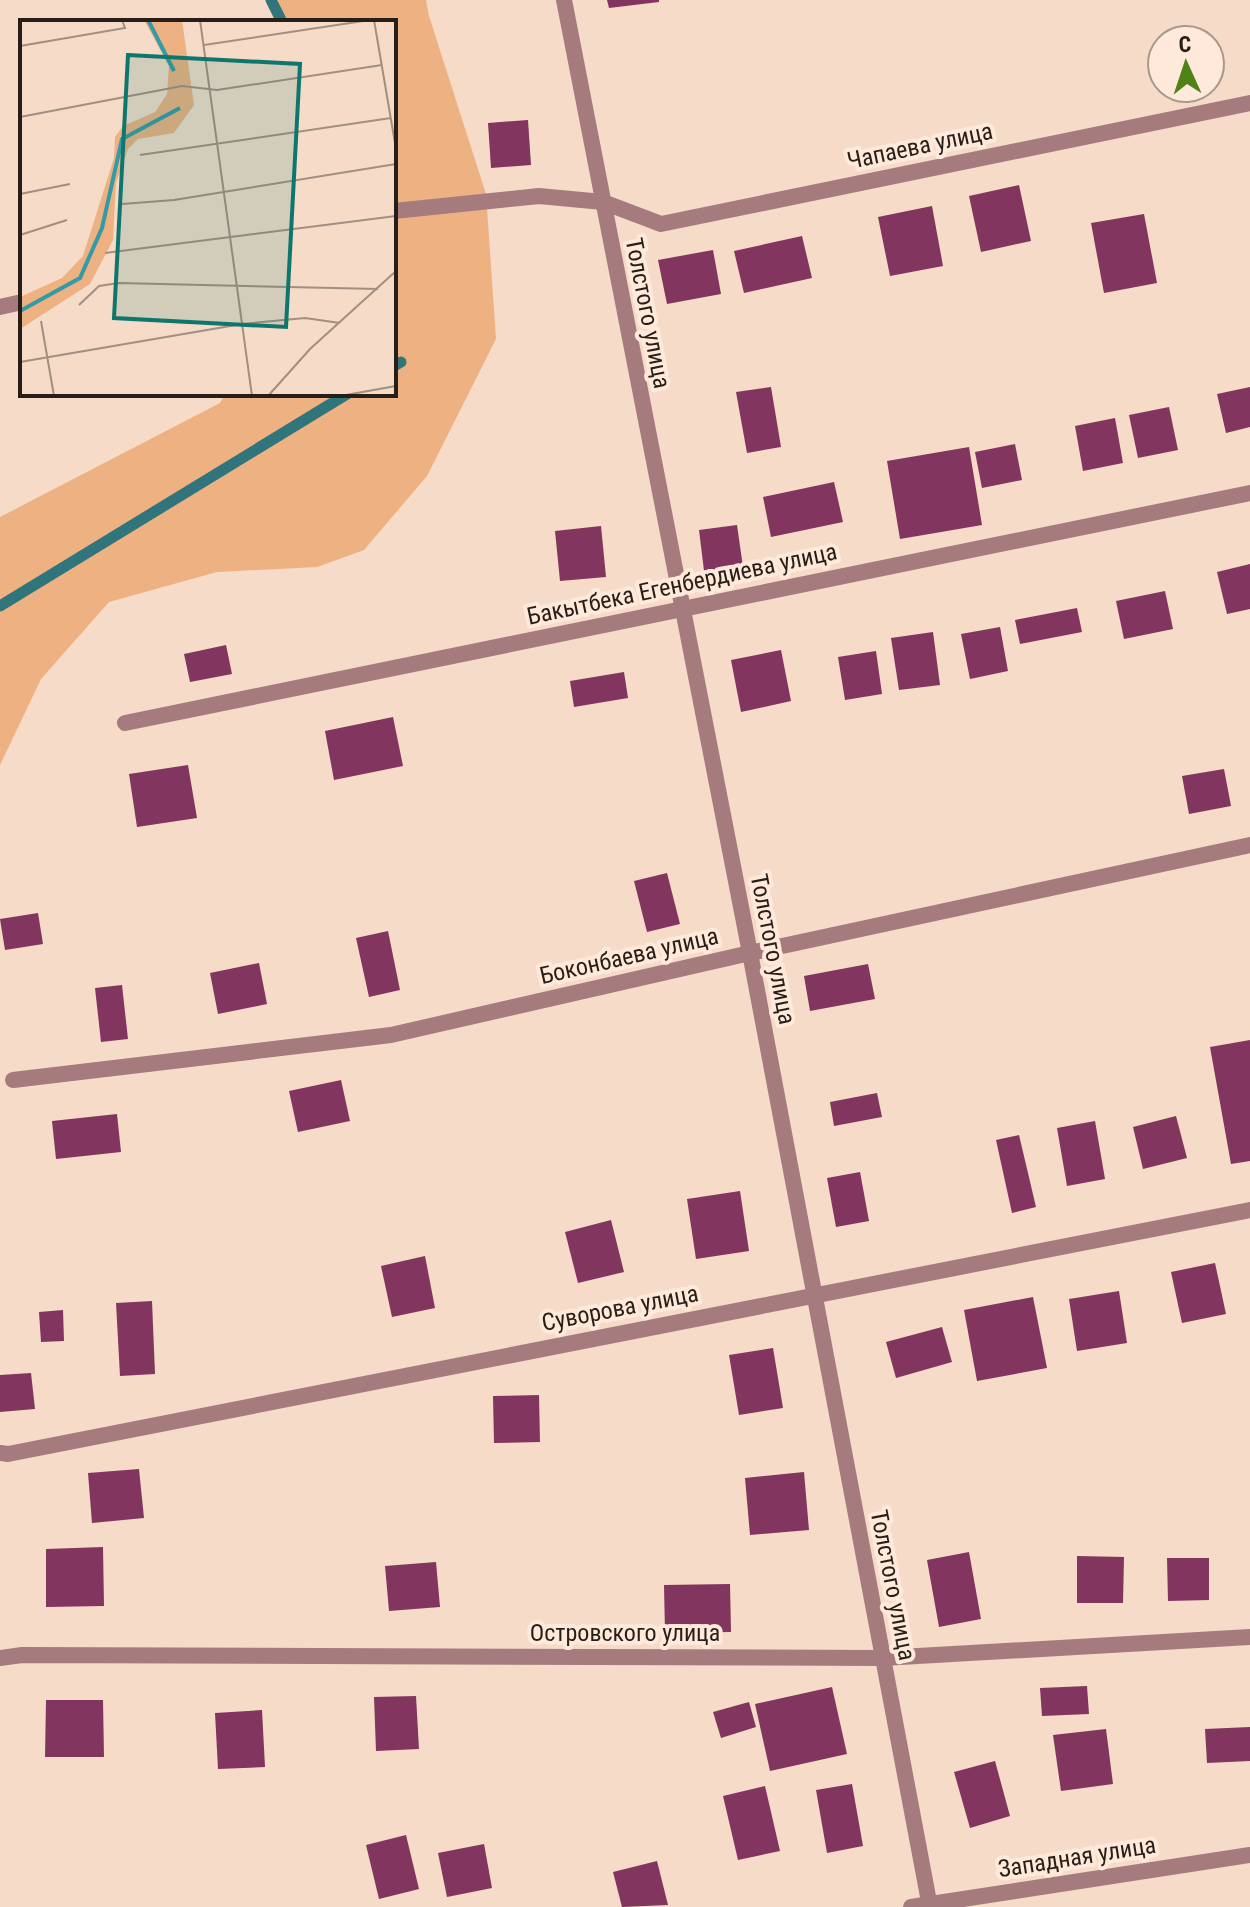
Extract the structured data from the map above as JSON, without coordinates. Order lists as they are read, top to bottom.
{
  "streets": {
    "street": [
      "Чапаева улица",
      "Толстого улица",
      "Бакытбека Егенбердиева улица",
      "Боконбаева улица",
      "Суворова улица",
      "Островского улица",
      "Западная улица"
    ]
  },
  "crossings": [
    ["Чапаева улица", "Толстого улица"],
    ["Толстого улица", "Бакытбека Егенбердиева улица"],
    ["Толстого улица", "Боконбаева улица"],
    ["Толстого улица", "Суворова улица"],
    ["Толстого улица", "Островского улица"],
    ["Толстого улица", "Западная улица"]
  ],
  "north": "top"
}
